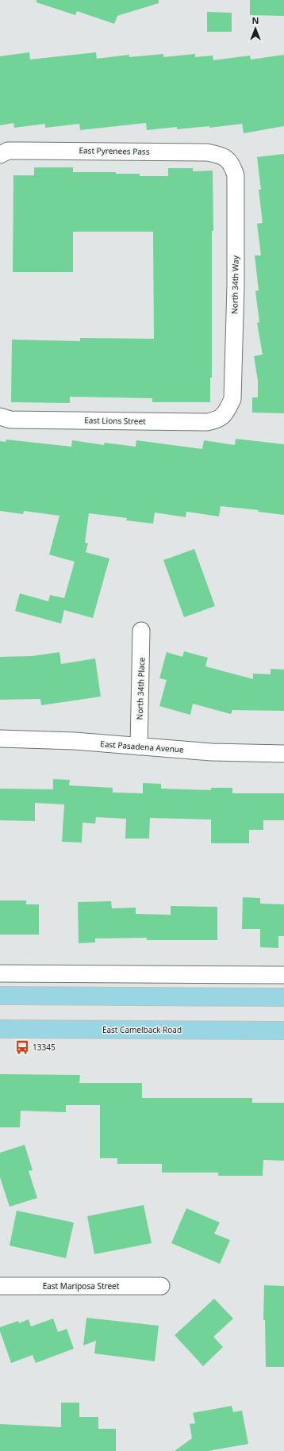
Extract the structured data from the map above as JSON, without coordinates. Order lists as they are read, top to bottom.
{
  "streets": {
    "main road": ["East Camelback Road"],
    "street": [
      "East Pyrenees Pass",
      "North 34th Way",
      "East Lions Street",
      "North 34th Place",
      "East Pasadena Avenue",
      "East Mariposa Street"
    ]
  },
  "crossings": [
    ["East Pyrenees Pass", "North 34th Way"],
    ["North 34th Way", "East Lions Street"],
    ["North 34th Place", "East Pasadena Avenue"]
  ],
  "places": {
    "bus stop": ["13345"]
  },
  "north": "top"
}
